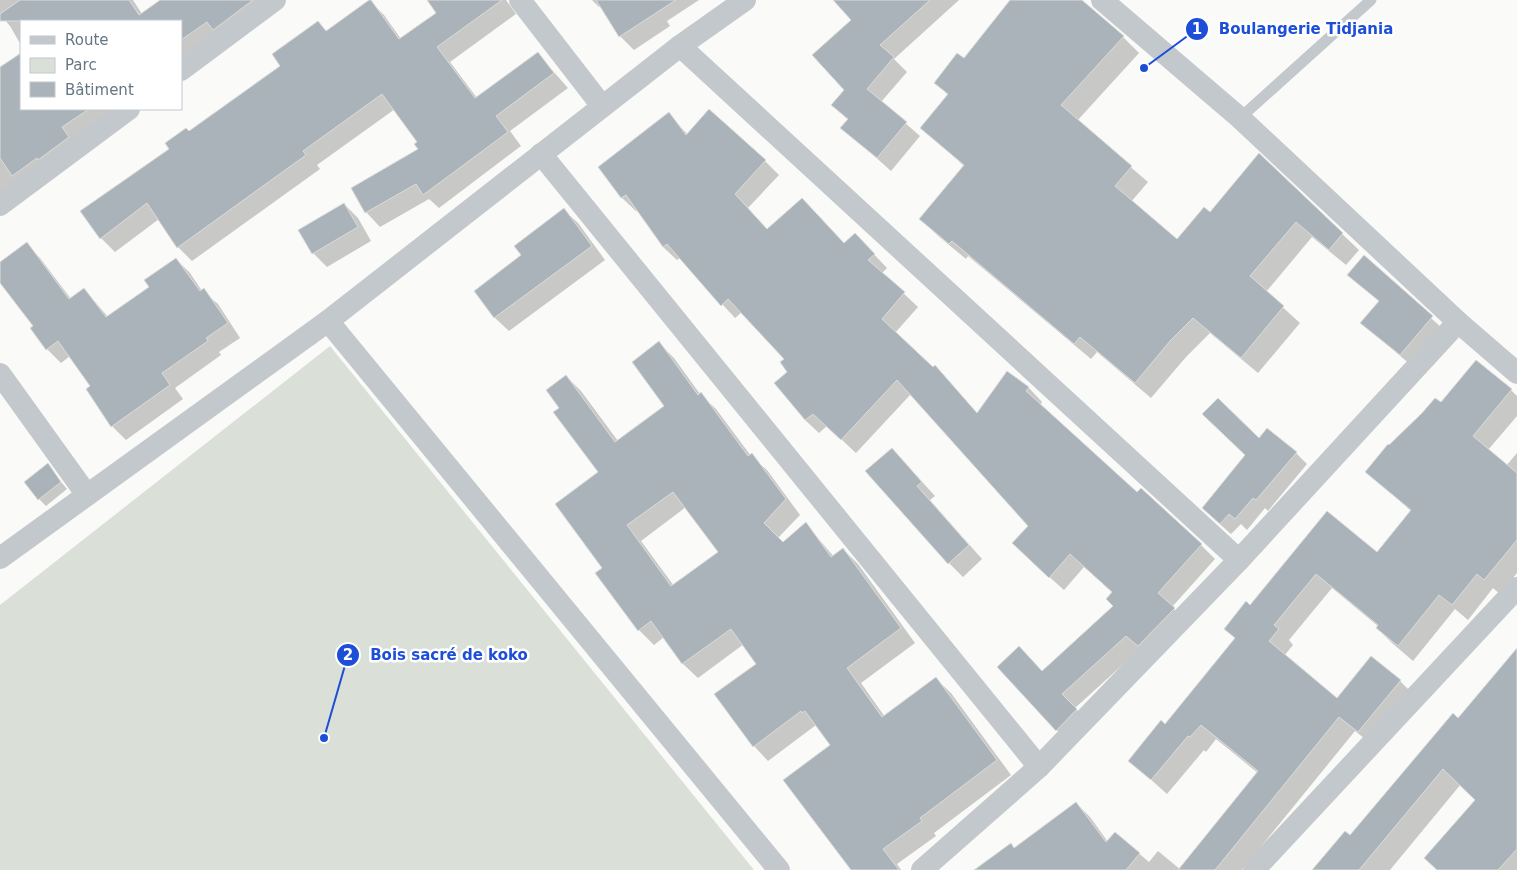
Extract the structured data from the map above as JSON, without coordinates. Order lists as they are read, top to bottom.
{
  "places": ["Boulangerie Tidjania", "Bois sacré de koko"],
  "legend": ["Route", "Parc", "Bâtiment"]
}
